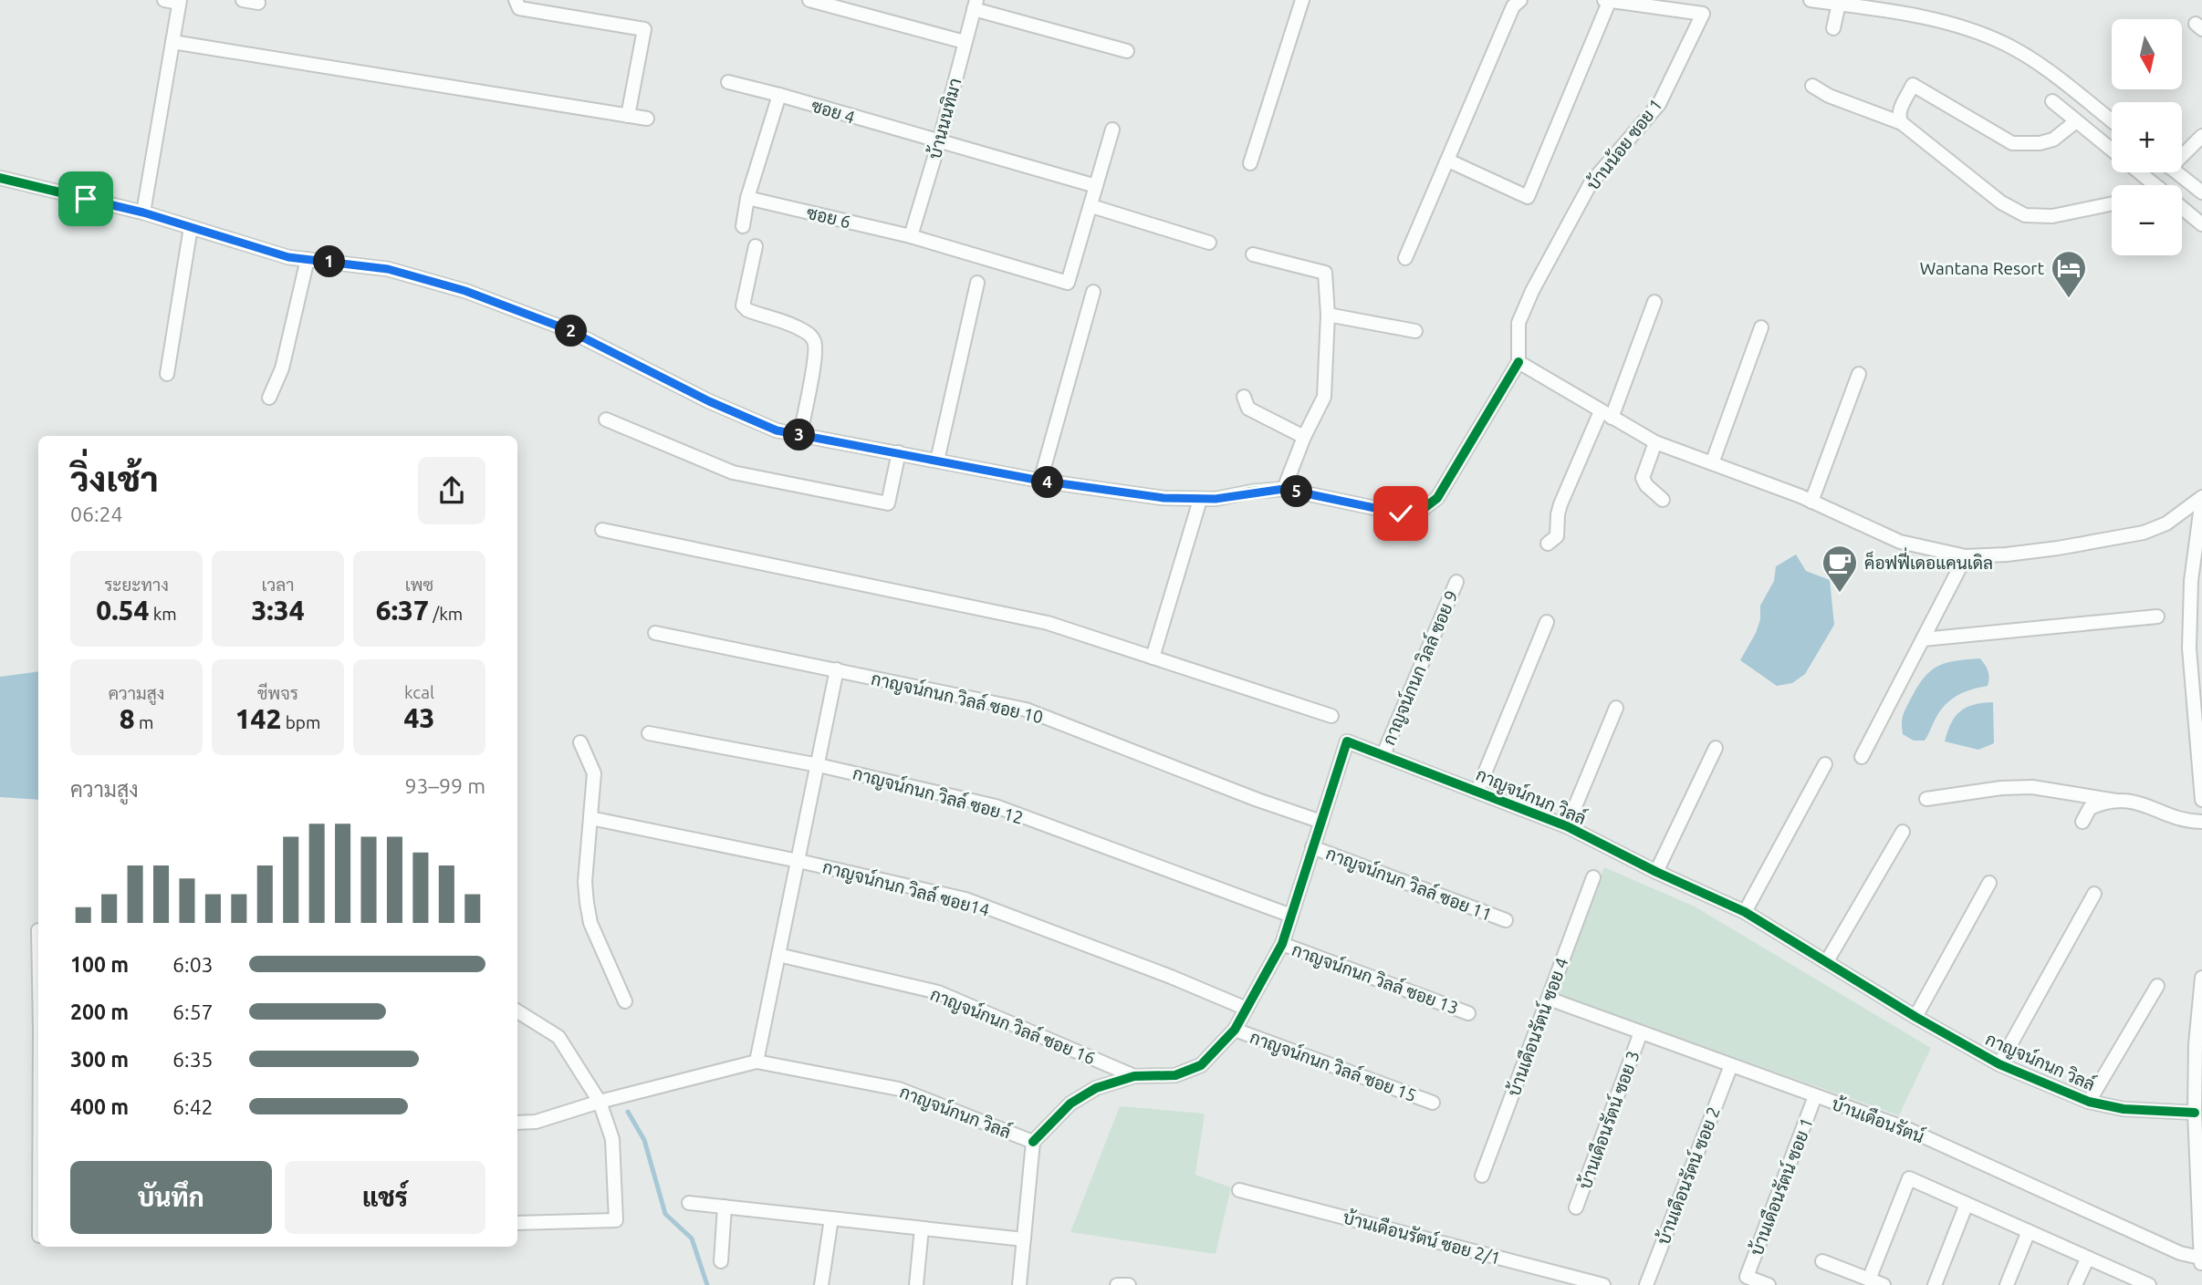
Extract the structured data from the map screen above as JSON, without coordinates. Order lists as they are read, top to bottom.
{
  "streets": {
    "street": [
      "ซอย 4",
      "บ้านนนทิมา",
      "บ้านน้อย ซอย 1",
      "ซอย 6",
      "กาญจน์กนก วิลล์ ซอย 9",
      "กาญจน์กนก วิลล์ ซอย 10",
      "กาญจน์กนก วิลล์ ซอย 12",
      "กาญจน์กนก วิลล์",
      "กาญจน์กนก วิลล์ ซอย 11",
      "กาญจน์กนก วิลล์ ซอย14",
      "กาญจน์กนก วิลล์ ซอย 13",
      "กาญจน์กนก วิลล์ ซอย 16",
      "บ้านเดือนรัตน์ ซอย 4",
      "กาญจน์กนก วิลล์ ซอย 15",
      "บ้านเดือนรัตน์ ซอย 3",
      "บ้านเดือนรัตน์",
      "บ้านเดือนรัตน์ ซอย 2",
      "บ้านเดือนรัตน์ ซอย 1",
      "บ้านเดือนรัตน์ ซอย 2/1"
    ]
  },
  "crossings": [
    ["ซอย 4", "บ้านนนทิมา"],
    ["บ้านนนทิมา", "ซอย 6"],
    ["กาญจน์กนก วิลล์ ซอย 9", "กาญจน์กนก วิลล์"],
    ["กาญจน์กนก วิลล์ ซอย 10", "กาญจน์กนก วิลล์"],
    ["กาญจน์กนก วิลล์ ซอย 12", "กาญจน์กนก วิลล์"],
    ["กาญจน์กนก วิลล์", "กาญจน์กนก วิลล์ ซอย 11"],
    ["กาญจน์กนก วิลล์", "กาญจน์กนก วิลล์ ซอย14"],
    ["กาญจน์กนก วิลล์", "กาญจน์กนก วิลล์ ซอย 13"],
    ["กาญจน์กนก วิลล์", "กาญจน์กนก วิลล์ ซอย 16"],
    ["กาญจน์กนก วิลล์", "กาญจน์กนก วิลล์ ซอย 15"],
    ["บ้านเดือนรัตน์ ซอย 4", "บ้านเดือนรัตน์"],
    ["บ้านเดือนรัตน์ ซอย 3", "บ้านเดือนรัตน์"],
    ["บ้านเดือนรัตน์", "บ้านเดือนรัตน์ ซอย 2"],
    ["บ้านเดือนรัตน์", "บ้านเดือนรัตน์ ซอย 1"]
  ],
  "places": {
    "hotel": ["Wantana Resort"],
    "cafe": ["ค็อฟฟี่เดอแคนเดิล"]
  },
  "north": "bottom",
  "page": {
    "map_buttons": ["+", "−"],
    "pins": [
      "1",
      "2",
      "3",
      "4",
      "5"
    ],
    "heading": ["วิ่งเช้า", "06:24"],
    "stats": [
      ["ระยะทาง", "0.54 km"],
      ["เวลา", "3:34"],
      ["เพซ", "6:37 /km"],
      ["ความสูง", "8 m"],
      ["ชีพจร", "142 bpm"],
      ["kcal", "43"]
    ],
    "chart": ["ความสูง", "93–99 m"],
    "list": [
      {
        "name": "100 m",
        "note": "6:03"
      },
      {
        "name": "200 m",
        "note": "6:57"
      },
      {
        "name": "300 m",
        "note": "6:35"
      },
      {
        "name": "400 m",
        "note": "6:42"
      }
    ],
    "buttons": ["บันทึก", "แชร์"]
  }
}
